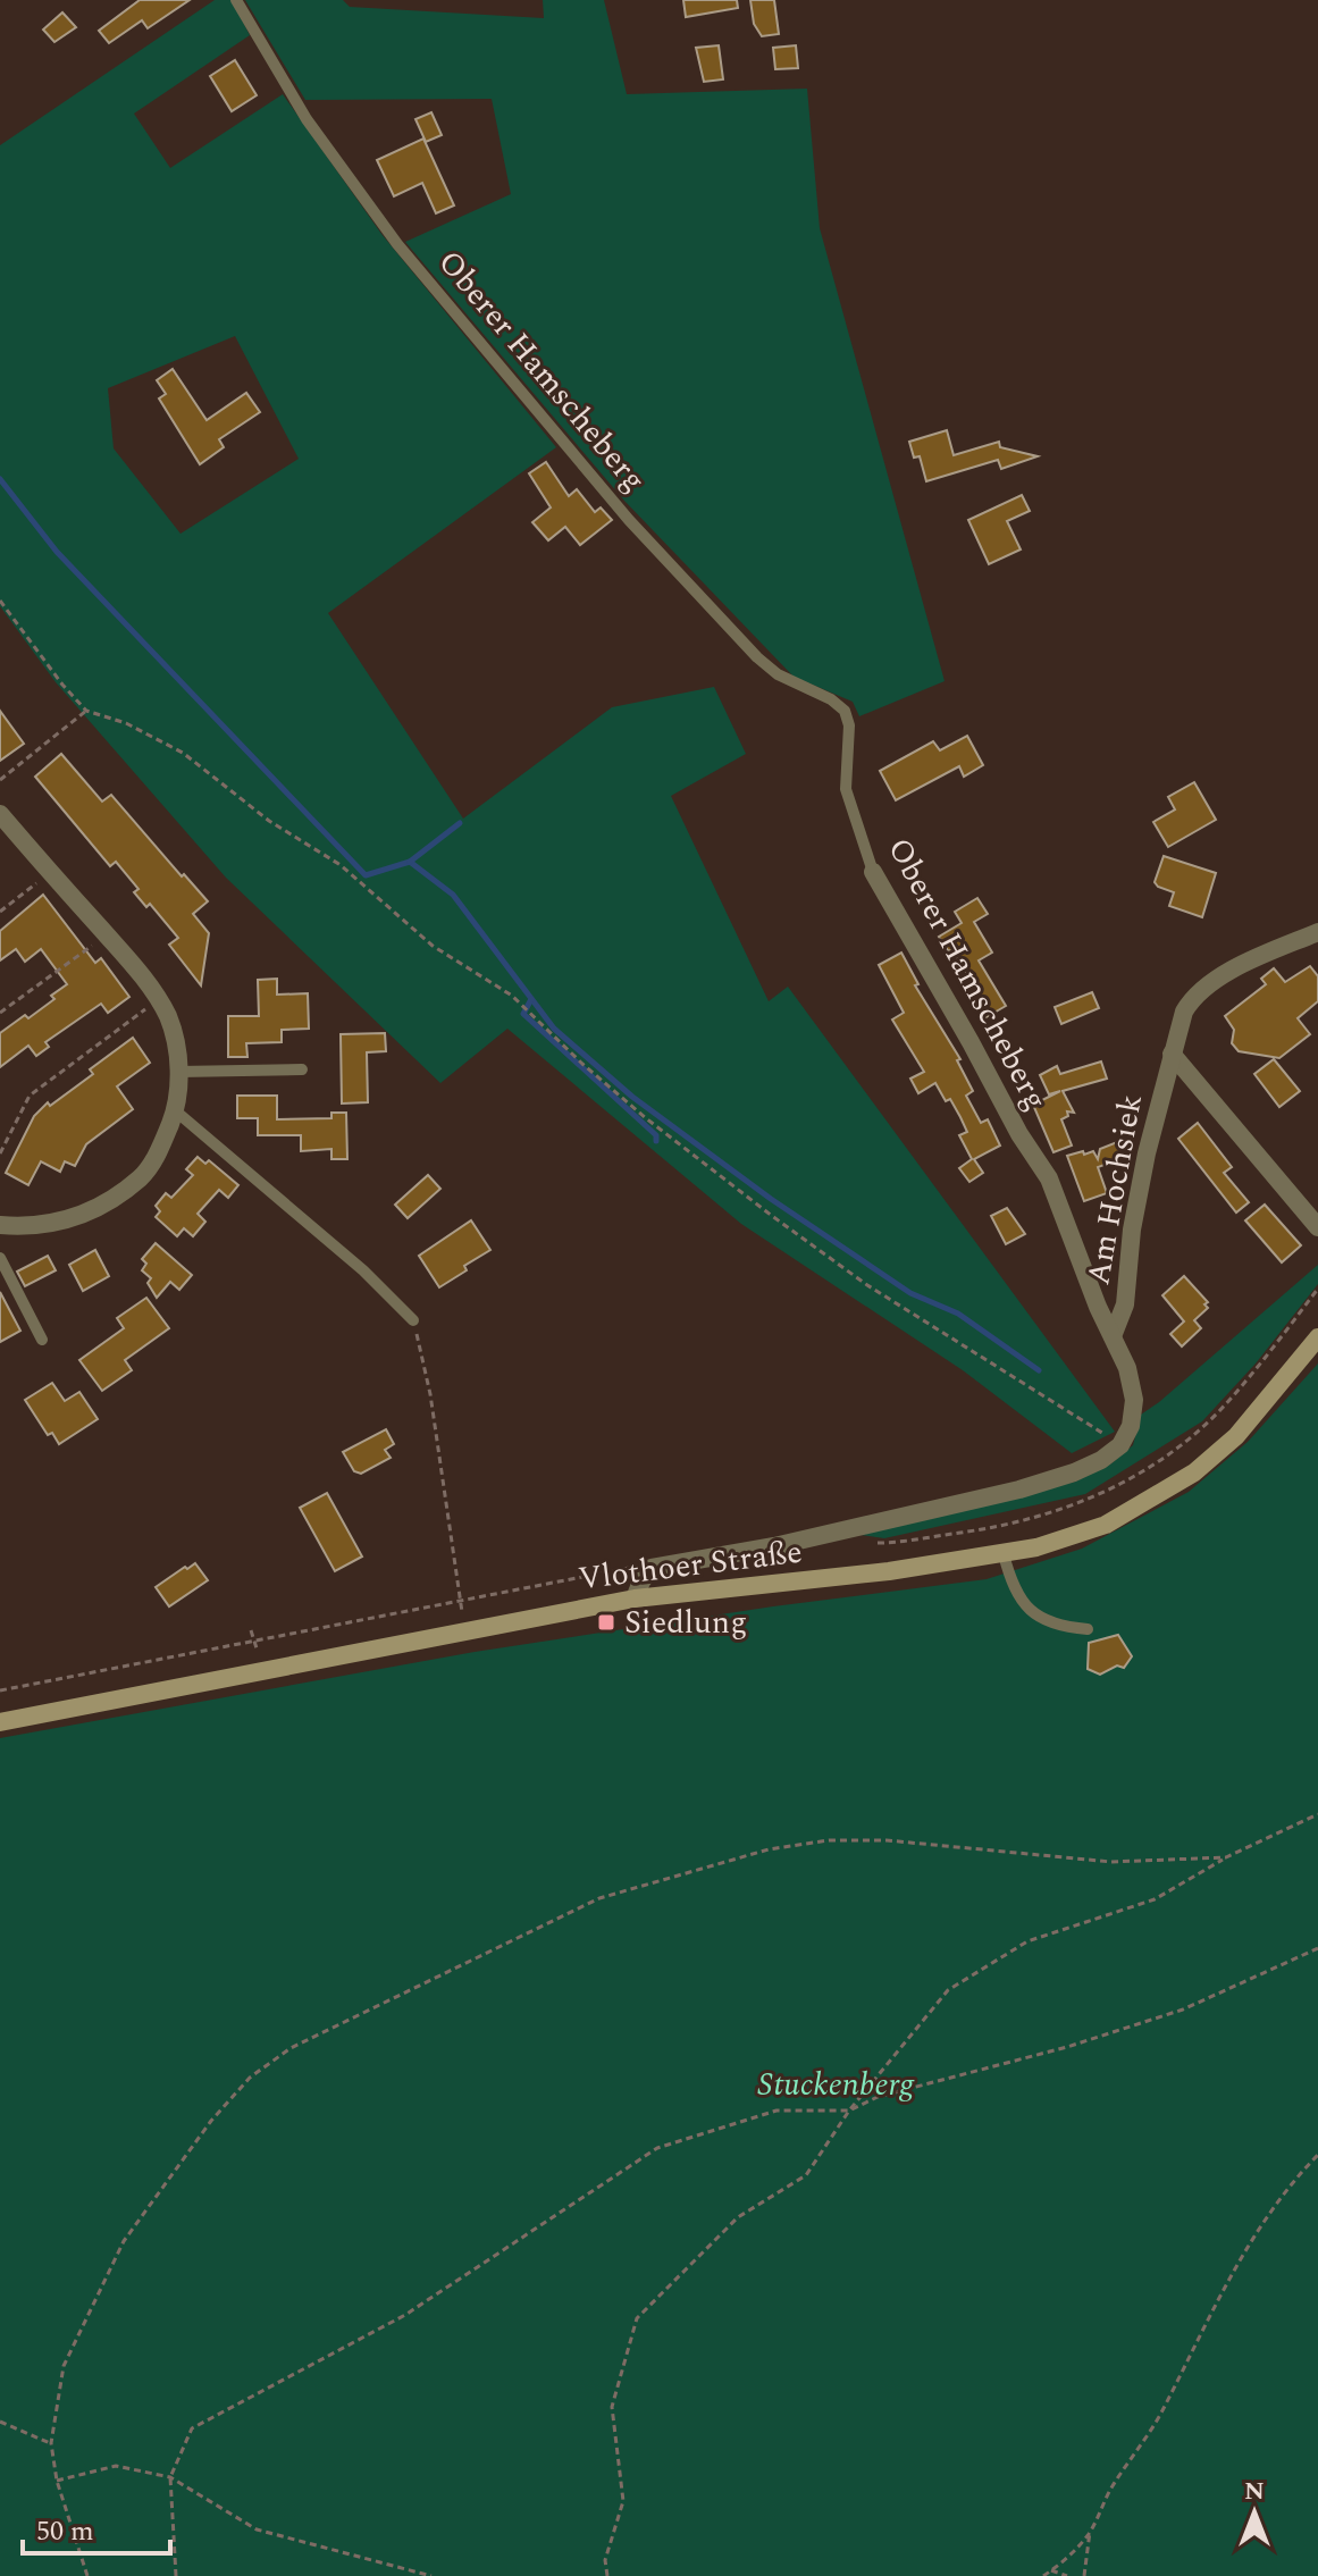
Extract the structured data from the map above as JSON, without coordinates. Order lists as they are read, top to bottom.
{
  "streets": {
    "main road": ["Vlothoer Straße"],
    "street": ["Oberer Hamscheberg", "Am Hochsiek"]
  },
  "crossings": [
    ["Oberer Hamscheberg", "Am Hochsiek"]
  ],
  "parks": ["Stuckenberg"],
  "places": {
    "transit": ["Siedlung"]
  },
  "scale_bar": "50 m",
  "north": "top"
}
